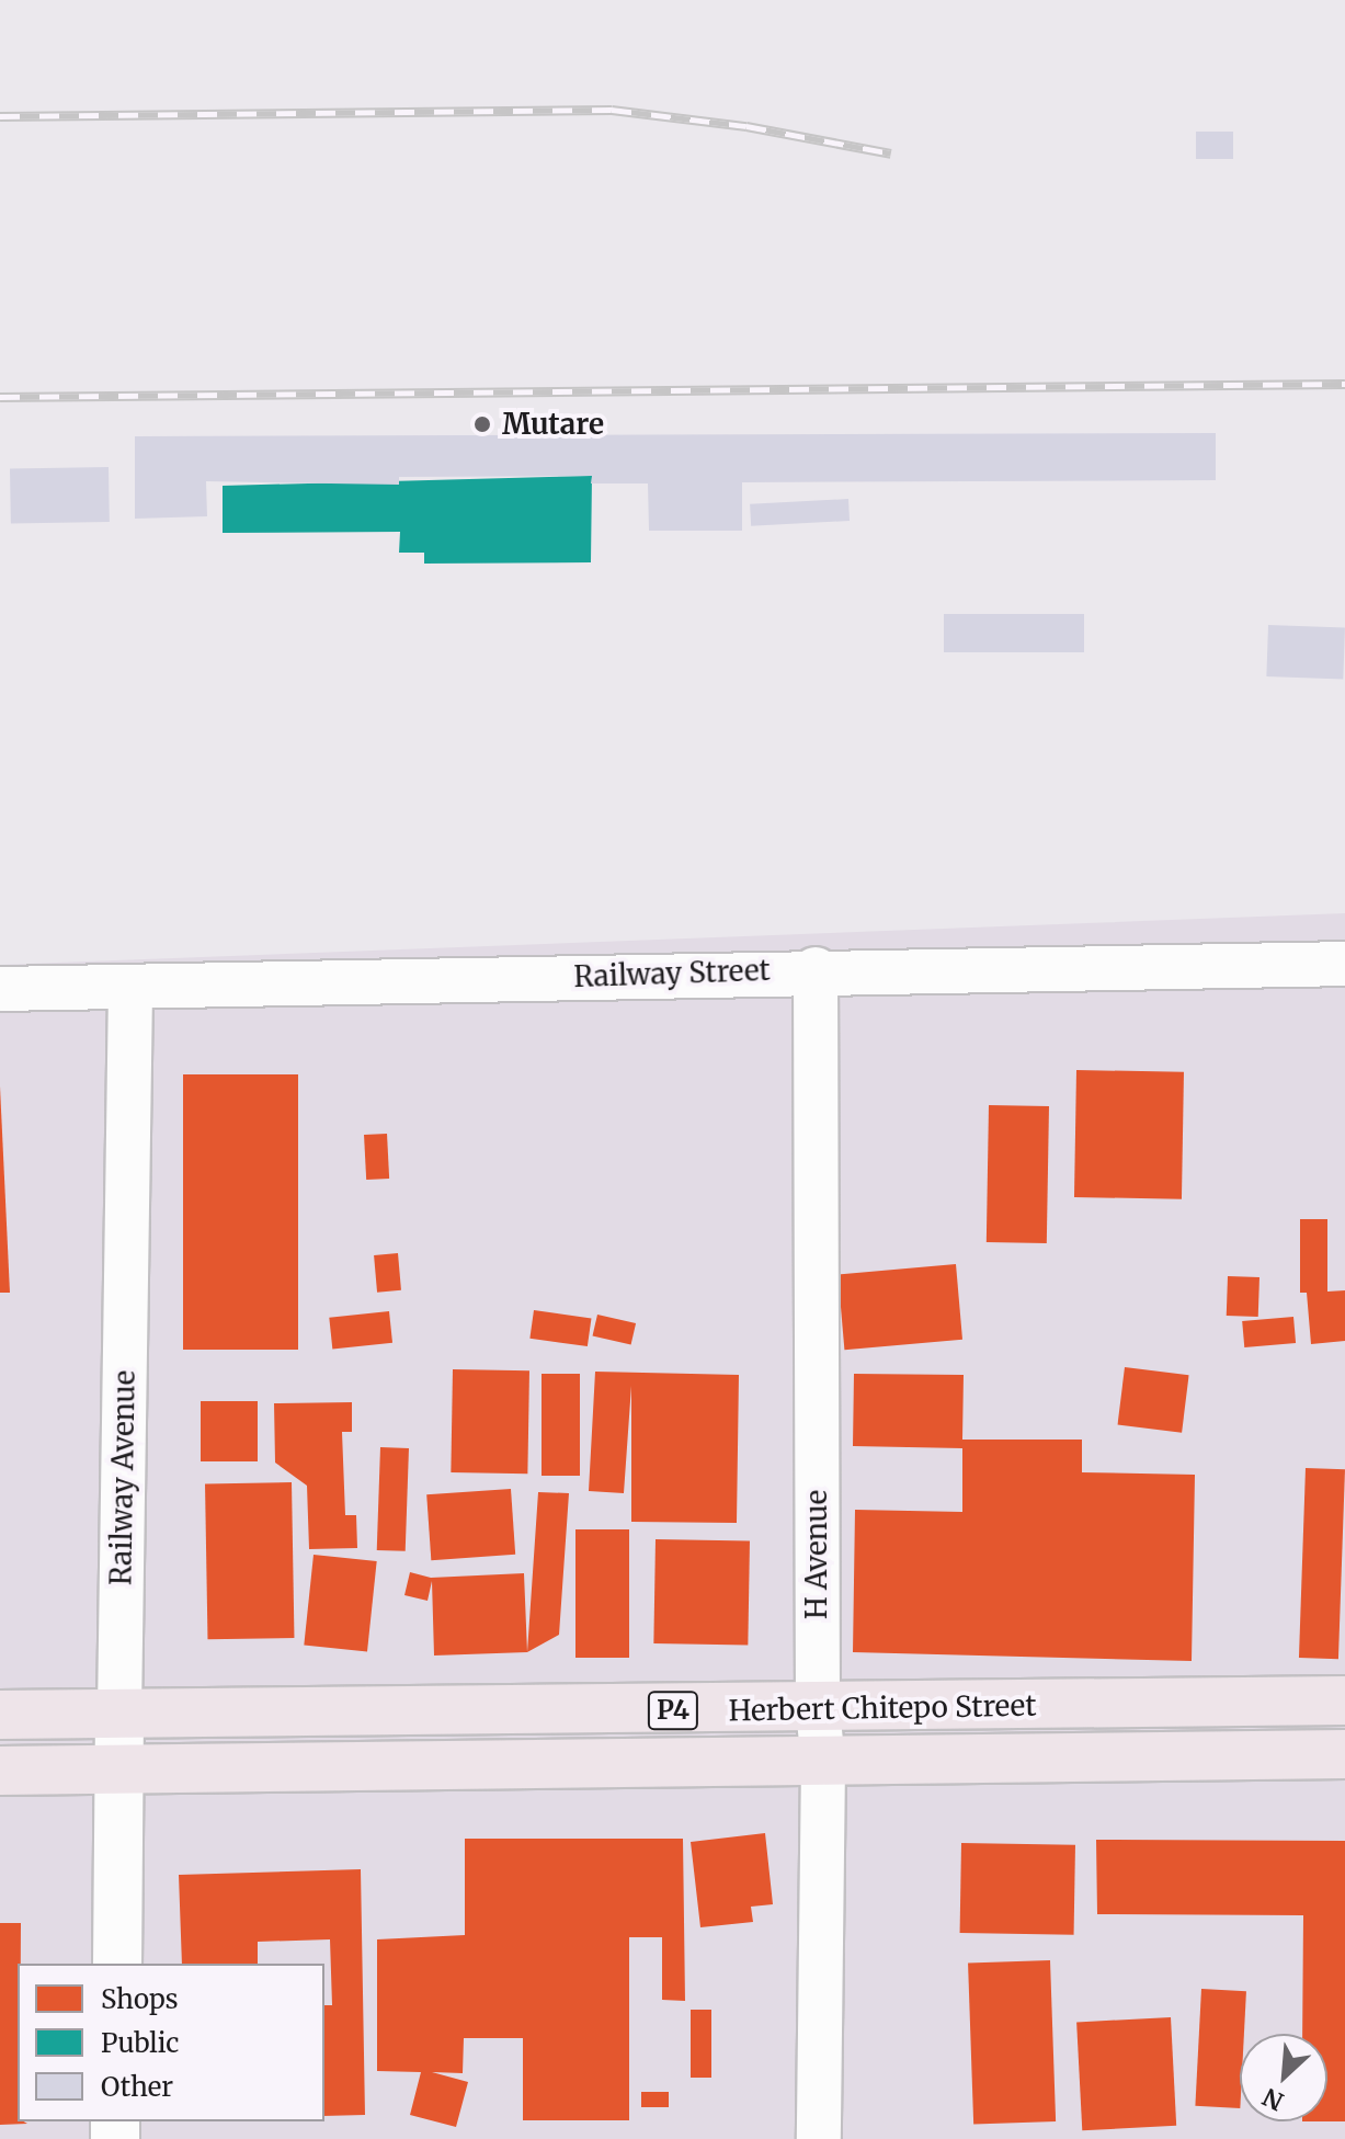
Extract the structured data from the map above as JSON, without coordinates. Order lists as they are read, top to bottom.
{
  "streets": {
    "highway": ["Herbert Chitepo Street", "P4"],
    "main road": ["Railway Avenue"],
    "street": ["Railway Street", "H Avenue"]
  },
  "crossings": [
    ["Railway Street", "Railway Avenue"],
    ["Railway Street", "H Avenue"],
    ["Railway Avenue", "Herbert Chitepo Street"],
    ["H Avenue", "Herbert Chitepo Street"]
  ],
  "places": ["Mutare"],
  "legend": ["Shops", "Public", "Other"],
  "north": "bottom left"
}
